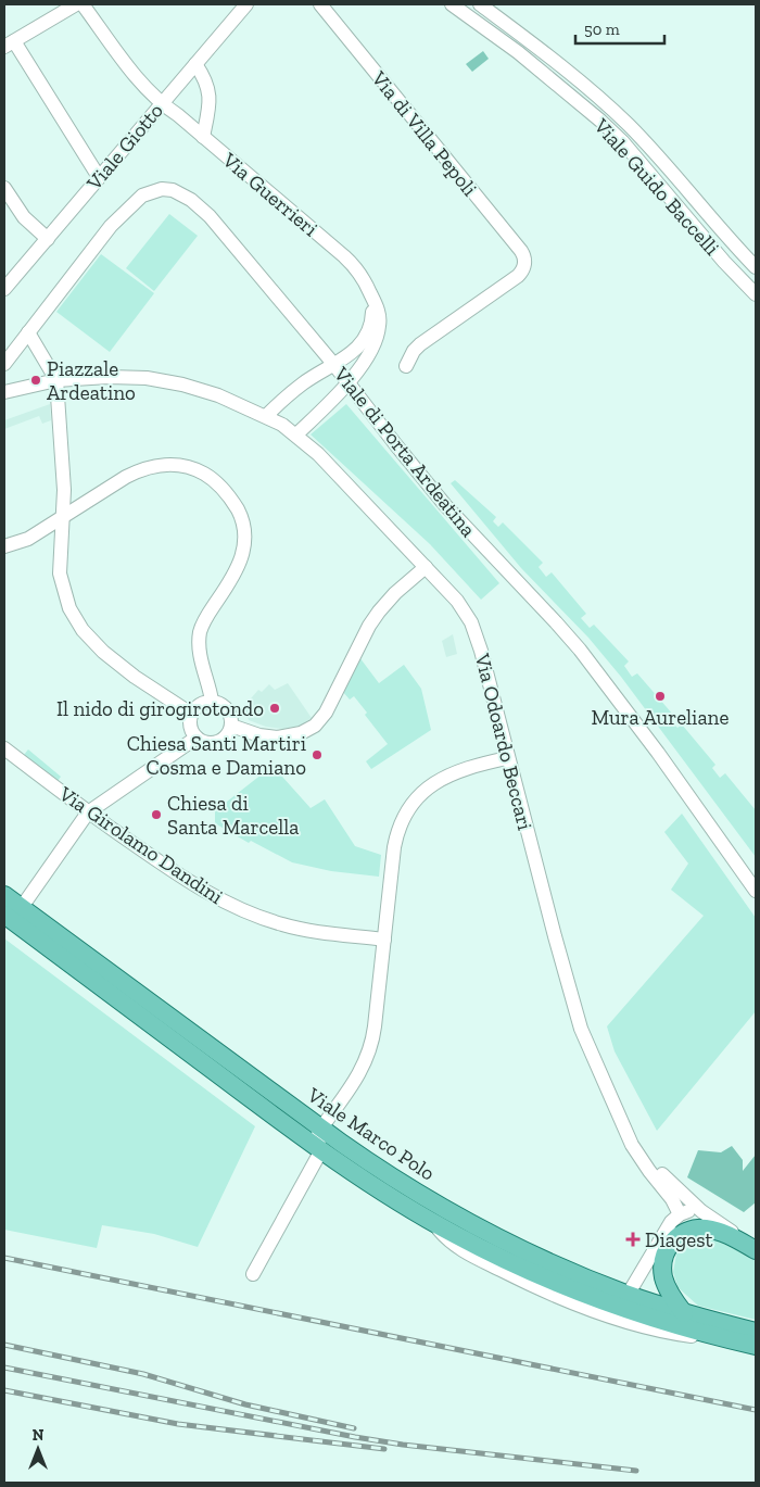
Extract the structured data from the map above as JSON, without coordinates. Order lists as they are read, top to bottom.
{
  "streets": {
    "main road": ["Viale Marco Polo"],
    "street": [
      "Via di Villa Pepoli",
      "Viale Giotto",
      "Viale Guido Baccelli",
      "Via Guerrieri",
      "Viale di Porta Ardeatina",
      "Via Odoardo Beccari",
      "Via Girolamo Dandini"
    ]
  },
  "crossings": [
    ["Viale Giotto", "Via Guerrieri"],
    ["Via Guerrieri", "Viale di Porta Ardeatina"],
    ["Via Guerrieri", "Via Odoardo Beccari"]
  ],
  "places": {
    "other": [
      "Piazzale Ardeatino",
      "Mura Aureliane",
      "Il nido di girogirotondo",
      "Chiesa Santi Martiri Cosma e Damiano",
      "Chiesa di Santa Marcella"
    ],
    "health": ["Diagest"]
  },
  "scale_bar": "50 m",
  "north": "top"
}
